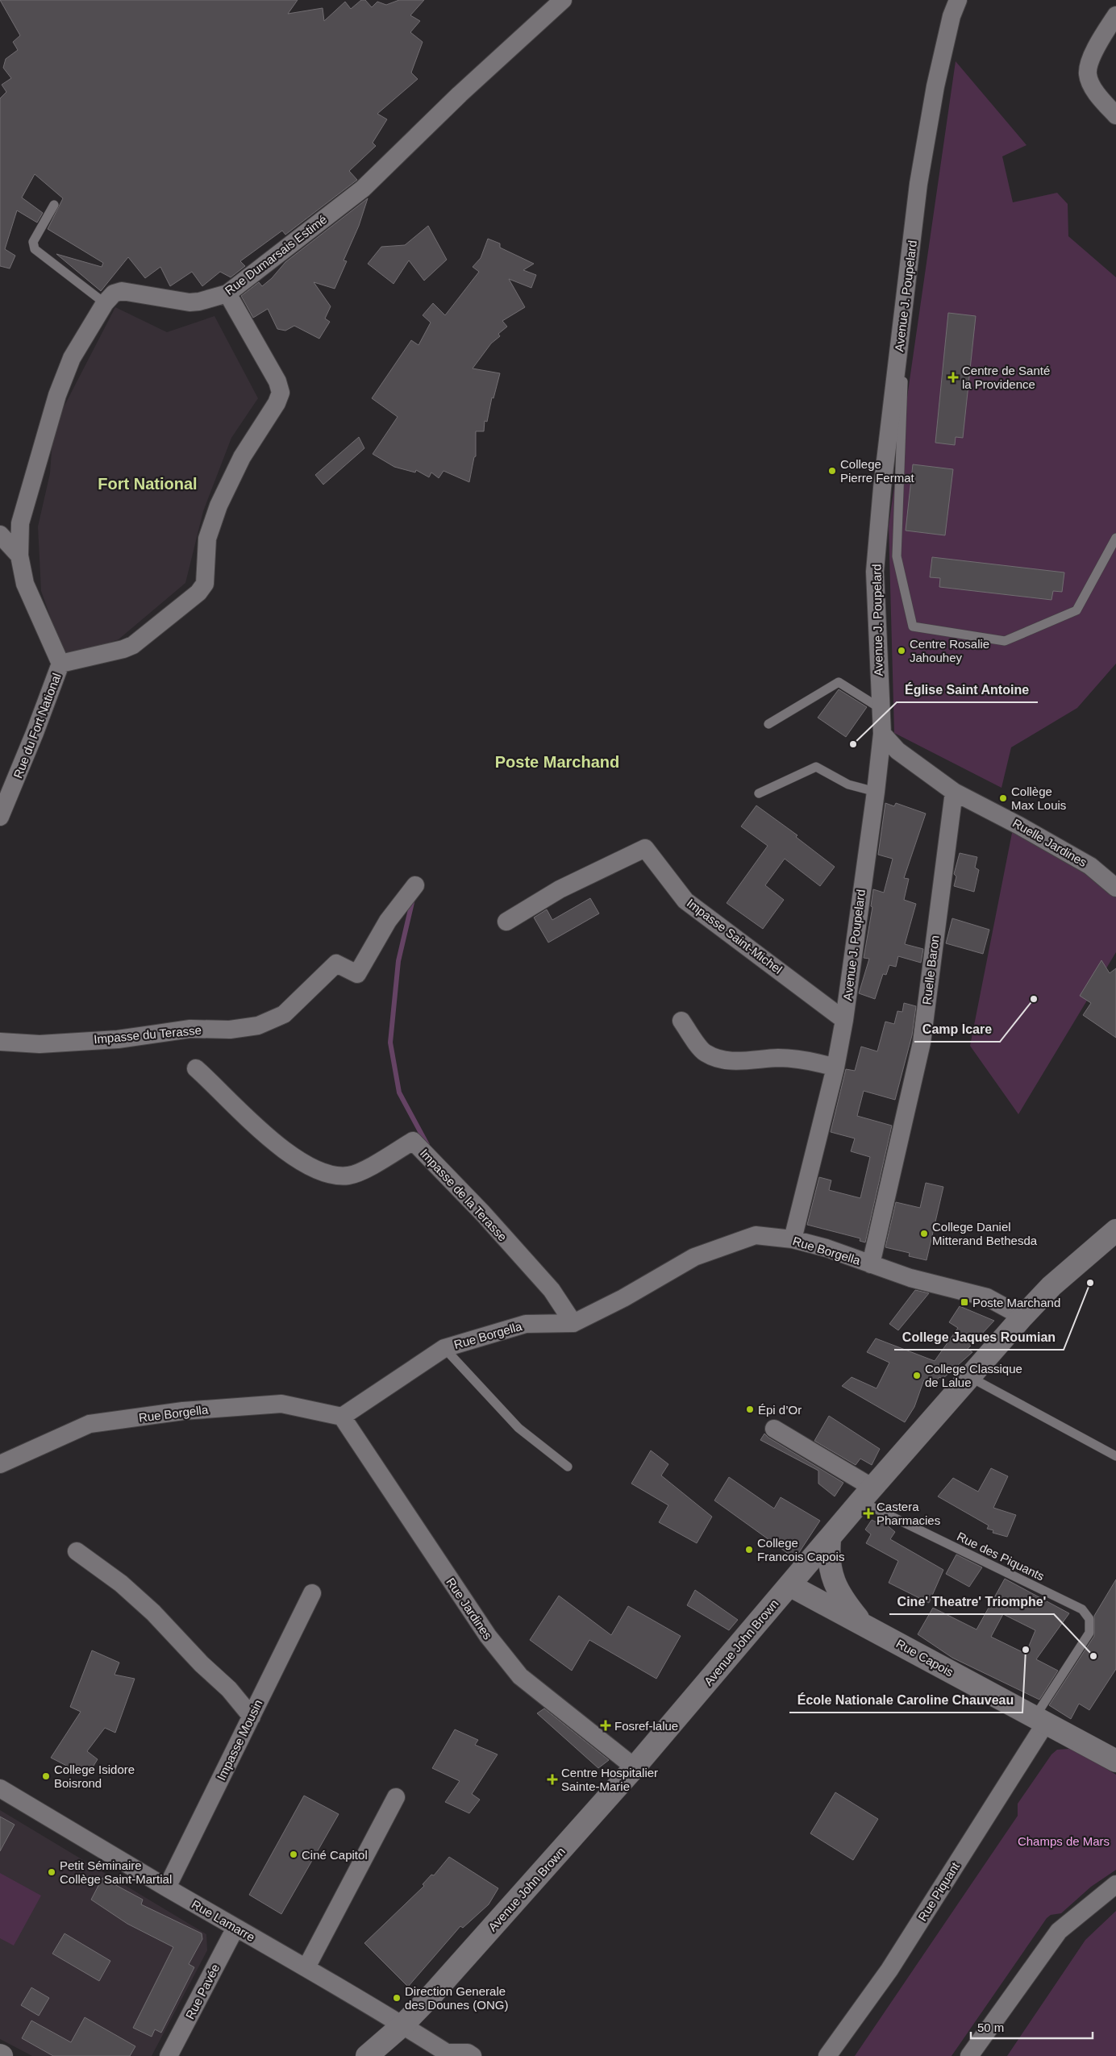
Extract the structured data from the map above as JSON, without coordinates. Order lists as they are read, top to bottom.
{
  "streets": {
    "main road": ["Avenue John Brown", "Rue Capois"],
    "street": [
      "Rue Dumarsais Estimé",
      "Avenue J. Poupelard",
      "Rue du Fort National",
      "Ruelle Jardines",
      "Impasse Saint-Michel",
      "Ruelle Baron",
      "Impasse du Terasse",
      "Impasse de la Terasse",
      "Rue Borgella",
      "Rue Jardines",
      "Impasse Mousin",
      "Rue Piquant",
      "Rue Lamarre",
      "Rue Pavée"
    ],
    "lane": ["Rue des Piquants"]
  },
  "crossings": [
    ["Rue Dumarsais Estimé", "Rue du Fort National"],
    ["Avenue J. Poupelard", "Ruelle Jardines"],
    ["Avenue J. Poupelard", "Impasse Saint-Michel"],
    ["Avenue J. Poupelard", "Rue Borgella"],
    ["Ruelle Jardines", "Ruelle Baron"],
    ["Ruelle Baron", "Rue Borgella"],
    ["Impasse de la Terasse", "Rue Borgella"],
    ["Rue Borgella", "Rue Jardines"],
    ["Rue Borgella", "Avenue John Brown"],
    ["Rue des Piquants", "Avenue John Brown"],
    ["Rue des Piquants", "Rue Capois"],
    ["Rue des Piquants", "Rue Piquant"],
    ["Rue Jardines", "Avenue John Brown"],
    ["Avenue John Brown", "Rue Capois"],
    ["Avenue John Brown", "Rue Lamarre"],
    ["Rue Capois", "Rue Piquant"],
    ["Impasse Mousin", "Rue Lamarre"],
    ["Rue Lamarre", "Rue Pavée"]
  ],
  "districts": ["Fort National", "Poste Marchand"],
  "parks": ["Champs de Mars"],
  "places": {
    "health": [
      "Centre de Santé la Providence",
      "Castera Pharmacies",
      "Fosref-lalue",
      "Centre Hospitalier Sainte-Marie"
    ],
    "other": [
      "College Pierre Fermat",
      "Centre Rosalie Jahouhey",
      "Église Saint Antoine",
      "Collège Max Louis",
      "Camp Icare",
      "College Daniel Mitterand Bethesda",
      "College Jaques Roumian",
      "College Classique de Lalue",
      "Épi d’Or",
      "College Francois Capois",
      "École Nationale Caroline Chauveau",
      "Cine' Theatre' Triomphe'",
      "College Isidore Boisrond",
      "Ciné Capitol",
      "Petit Séminaire Collège Saint-Martial",
      "Direction Generale des Dounes (ONG)"
    ],
    "transit": ["Poste Marchand"]
  },
  "scale_bar": "50 m"
}
